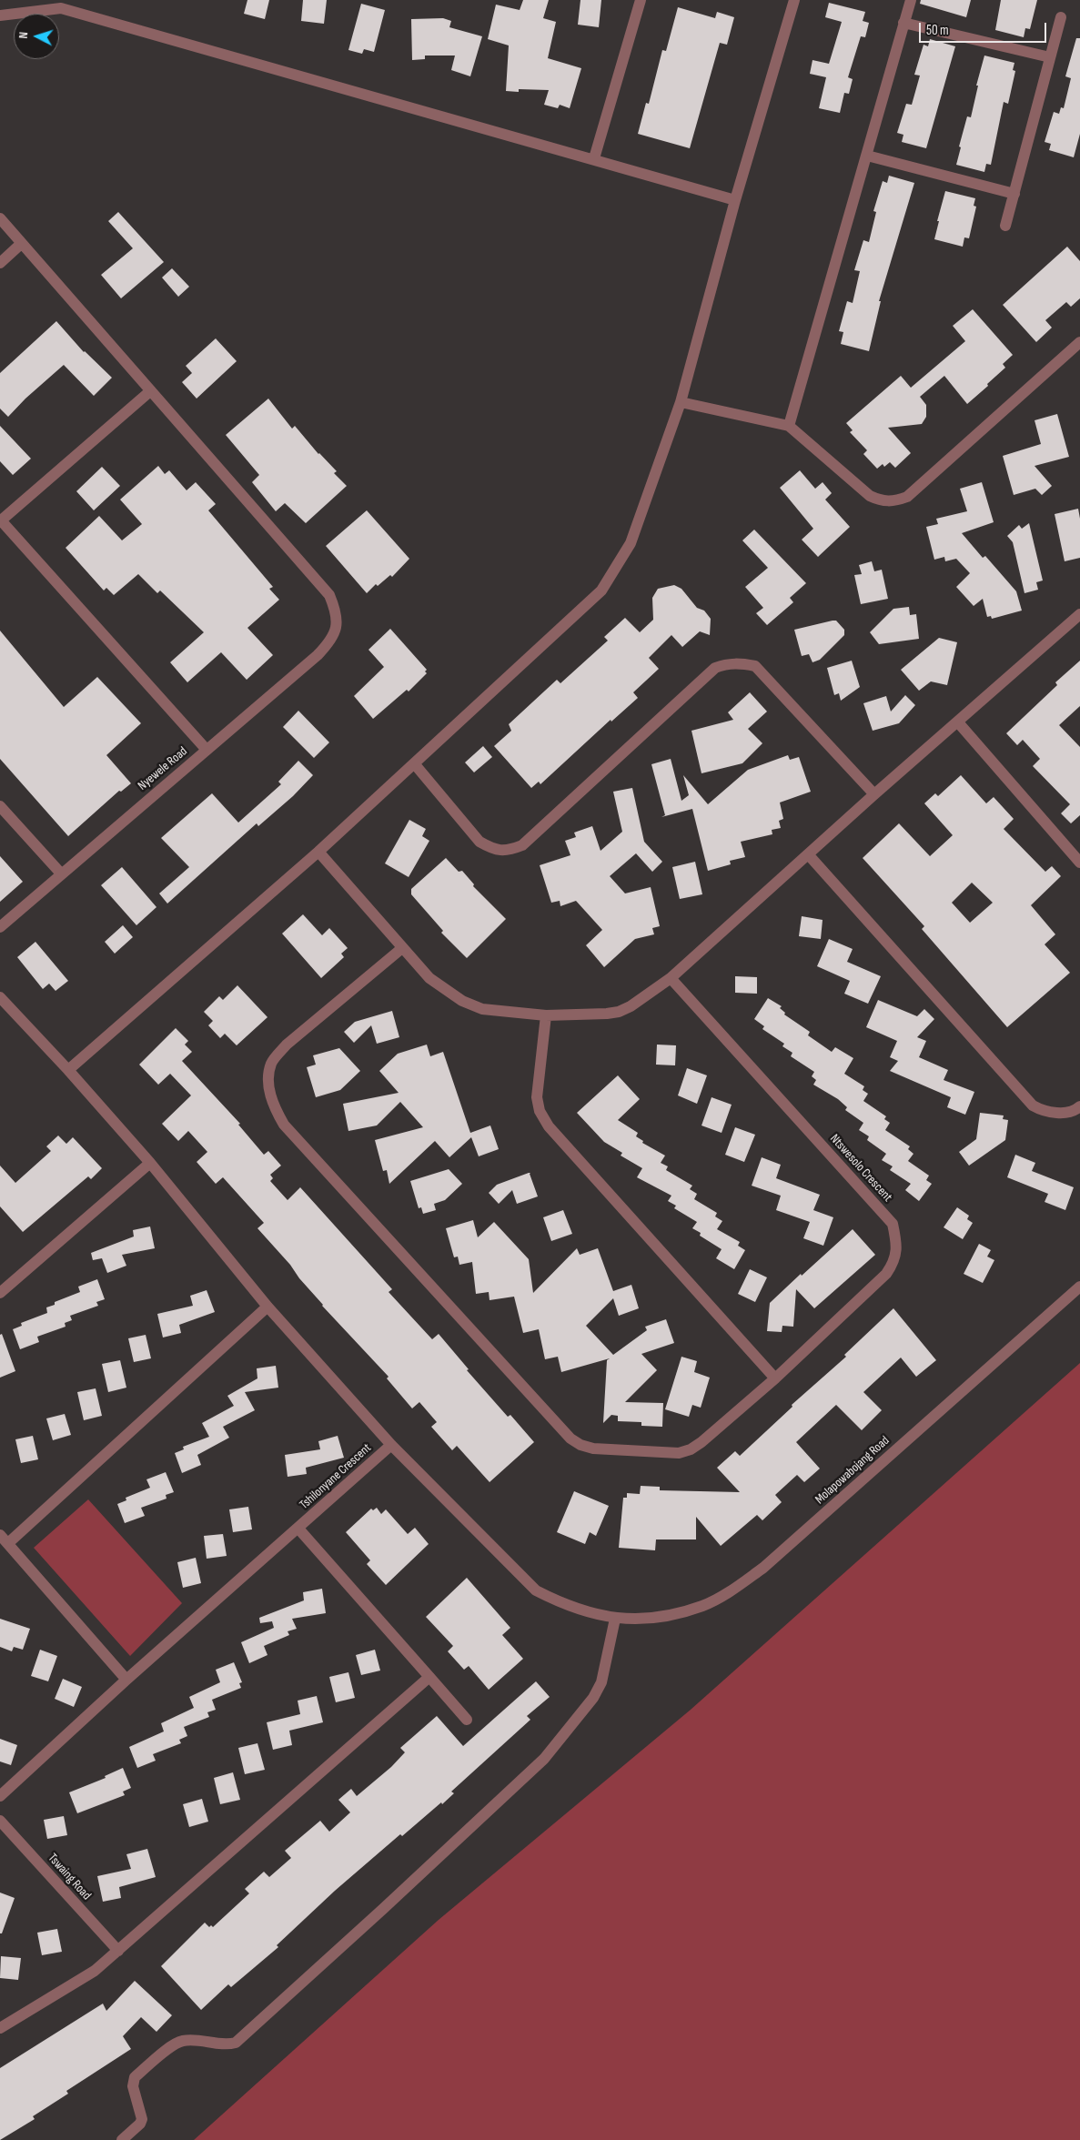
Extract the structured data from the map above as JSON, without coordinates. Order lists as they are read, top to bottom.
{
  "streets": {
    "street": [
      "Nyewele Road",
      "Ntswesolo Crescent",
      "Molapowabojang Road",
      "Tshilonyane Crescent",
      "Tswaing Road"
    ]
  },
  "crossings": [
    ["Molapowabojang Road", "Tshilonyane Crescent"]
  ],
  "scale_bar": "50 m",
  "north": "left"
}
